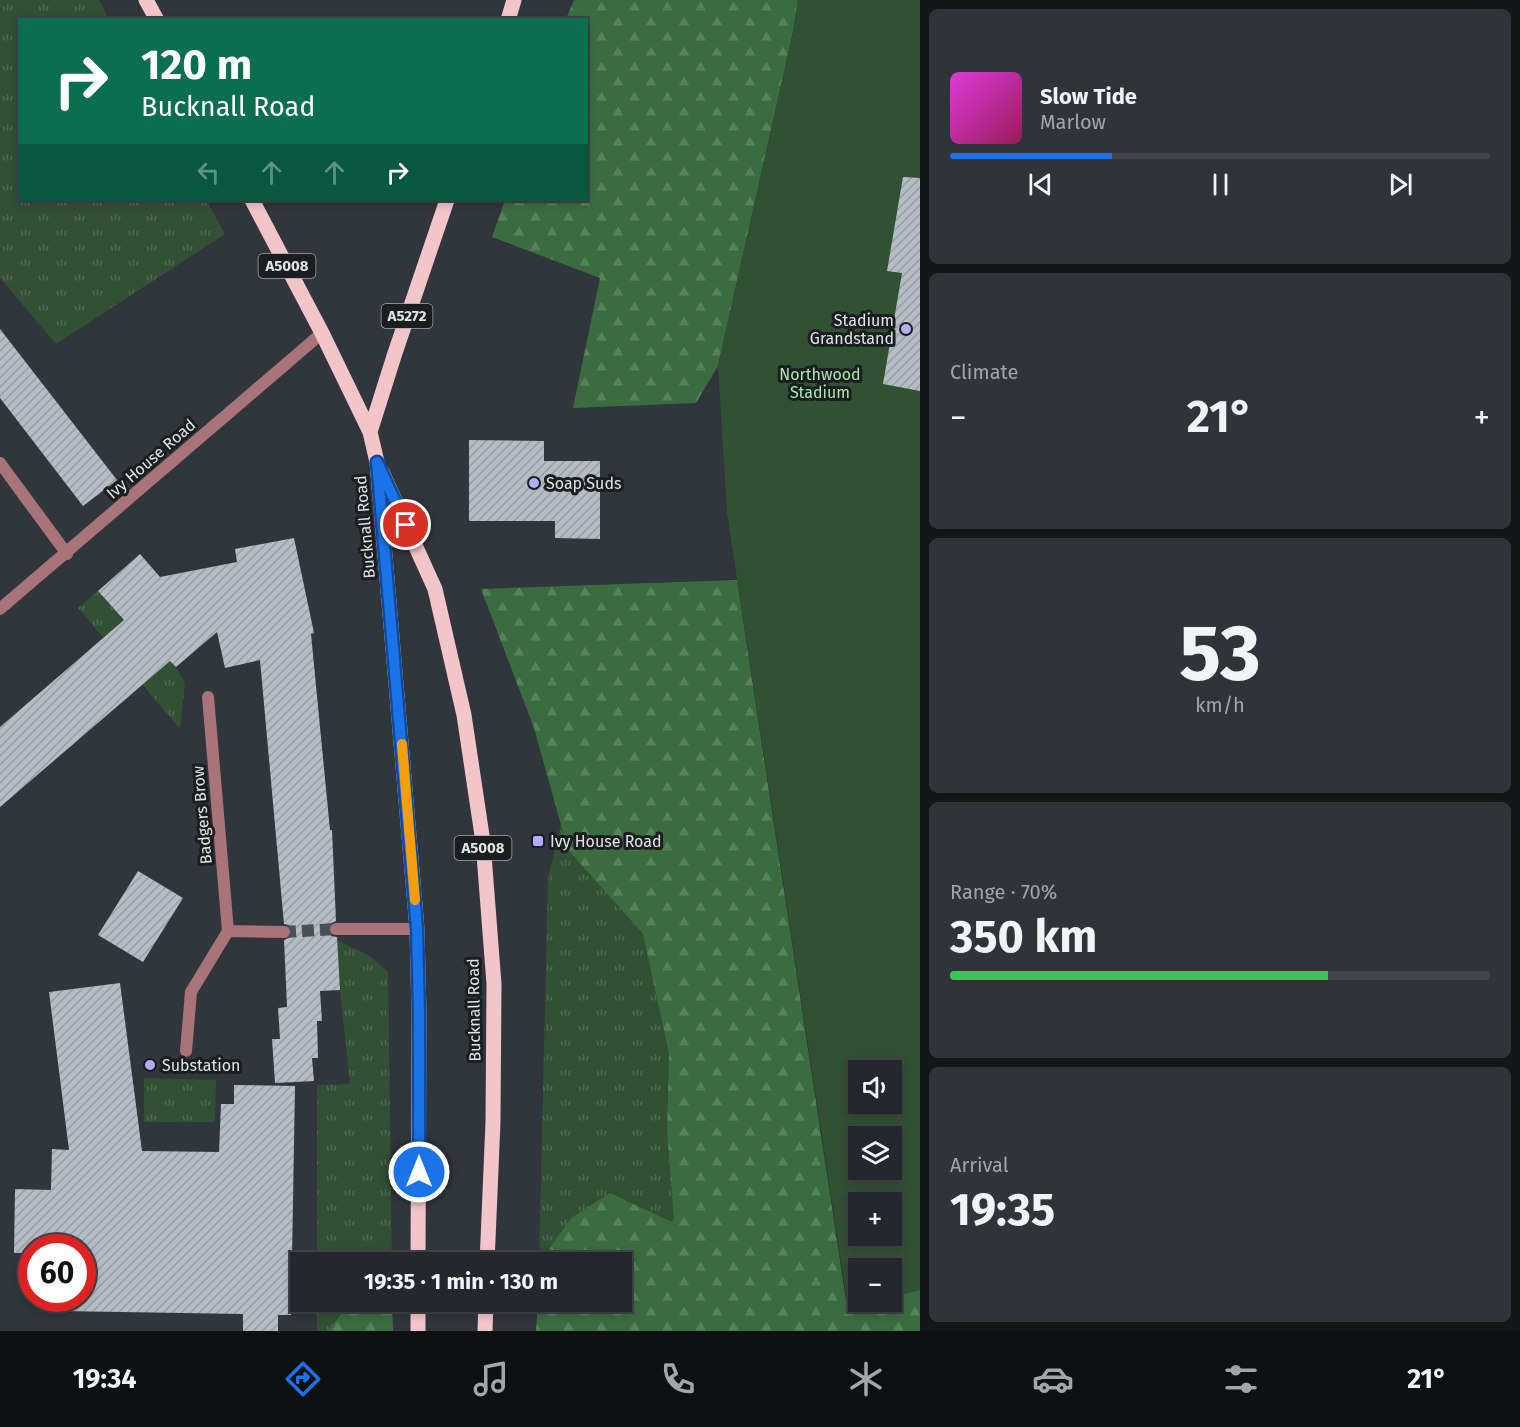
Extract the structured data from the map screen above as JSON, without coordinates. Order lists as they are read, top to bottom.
{
  "streets": {
    "main road": ["A5008", "A5272", "Bucknall Road"],
    "street": ["Ivy House Road", "Badgers Brow"]
  },
  "crossings": [
    ["A5008", "A5272"],
    ["A5008", "Ivy House Road"],
    ["A5008", "Bucknall Road"]
  ],
  "parks": ["Northwood Stadium"],
  "places": {
    "other": ["Stadium Grandstand", "Soap Suds", "Substation"],
    "transit": ["Ivy House Road"]
  },
  "page": {
    "turn": ["120 m", "Bucknall Road"],
    "song": ["Slow Tide", "Marlow"],
    "tile": [
      "Climate",
      ["53", "km/h"],
      ["Range · 70%", "350 km"],
      ["Arrival", "19:35"]
    ],
    "heat": ["−", "21°", "+"],
    "map_buttons": ["+", "−"],
    "limit": "60",
    "trip": "19:35 · 1 min · 130 m",
    "tabs": ["19:34", "21°"]
  }
}
